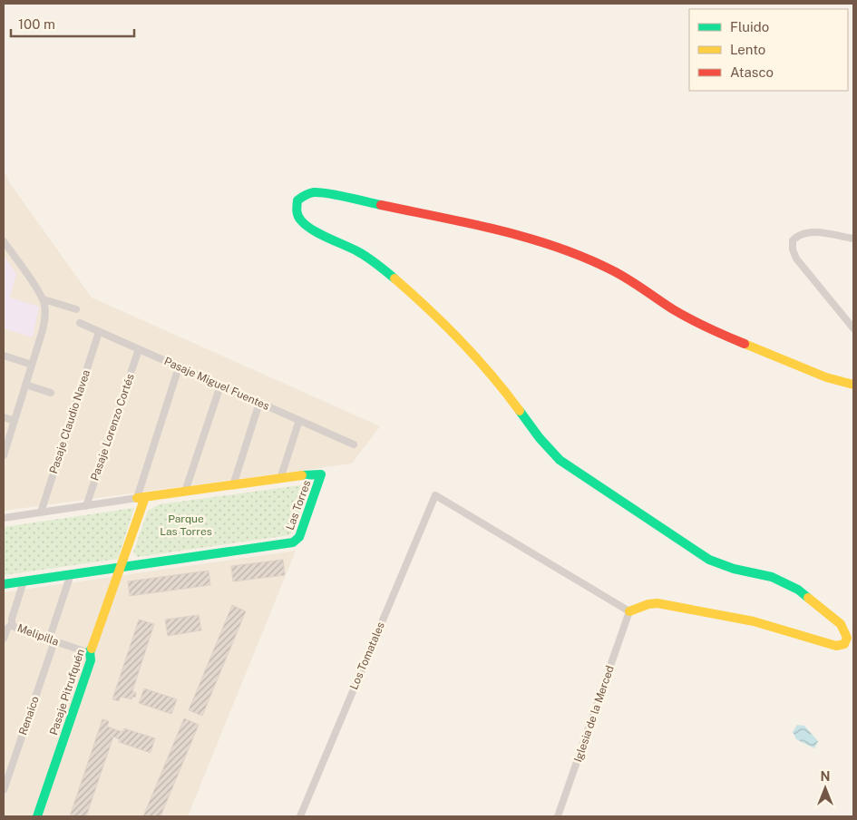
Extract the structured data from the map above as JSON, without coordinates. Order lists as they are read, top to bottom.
{
  "streets": {
    "street": [
      "Pasaje Miguel Fuentes",
      "Pasaje Claudio Navea",
      "Pasaje Lorenzo Cortés",
      "Las Torres",
      "Melipilla",
      "Los Tomatales",
      "Pasaje Pitrufquén",
      "Iglesia de la Merced",
      "Renaico"
    ]
  },
  "crossings": [
    ["Pasaje Miguel Fuentes", "Pasaje Claudio Navea"],
    ["Pasaje Miguel Fuentes", "Pasaje Lorenzo Cortés"],
    ["Pasaje Miguel Fuentes", "Pasaje Pitrufquén"],
    ["Pasaje Claudio Navea", "Las Torres"],
    ["Pasaje Lorenzo Cortés", "Las Torres"],
    ["Las Torres", "Pasaje Pitrufquén"],
    ["Las Torres", "Renaico"],
    ["Melipilla", "Pasaje Pitrufquén"],
    ["Melipilla", "Renaico"],
    ["Los Tomatales", "Iglesia de la Merced"]
  ],
  "parks": ["Parque Las Torres"],
  "legend": ["Fluido", "Lento", "Atasco"],
  "scale_bar": "100 m",
  "north": "top"
}
